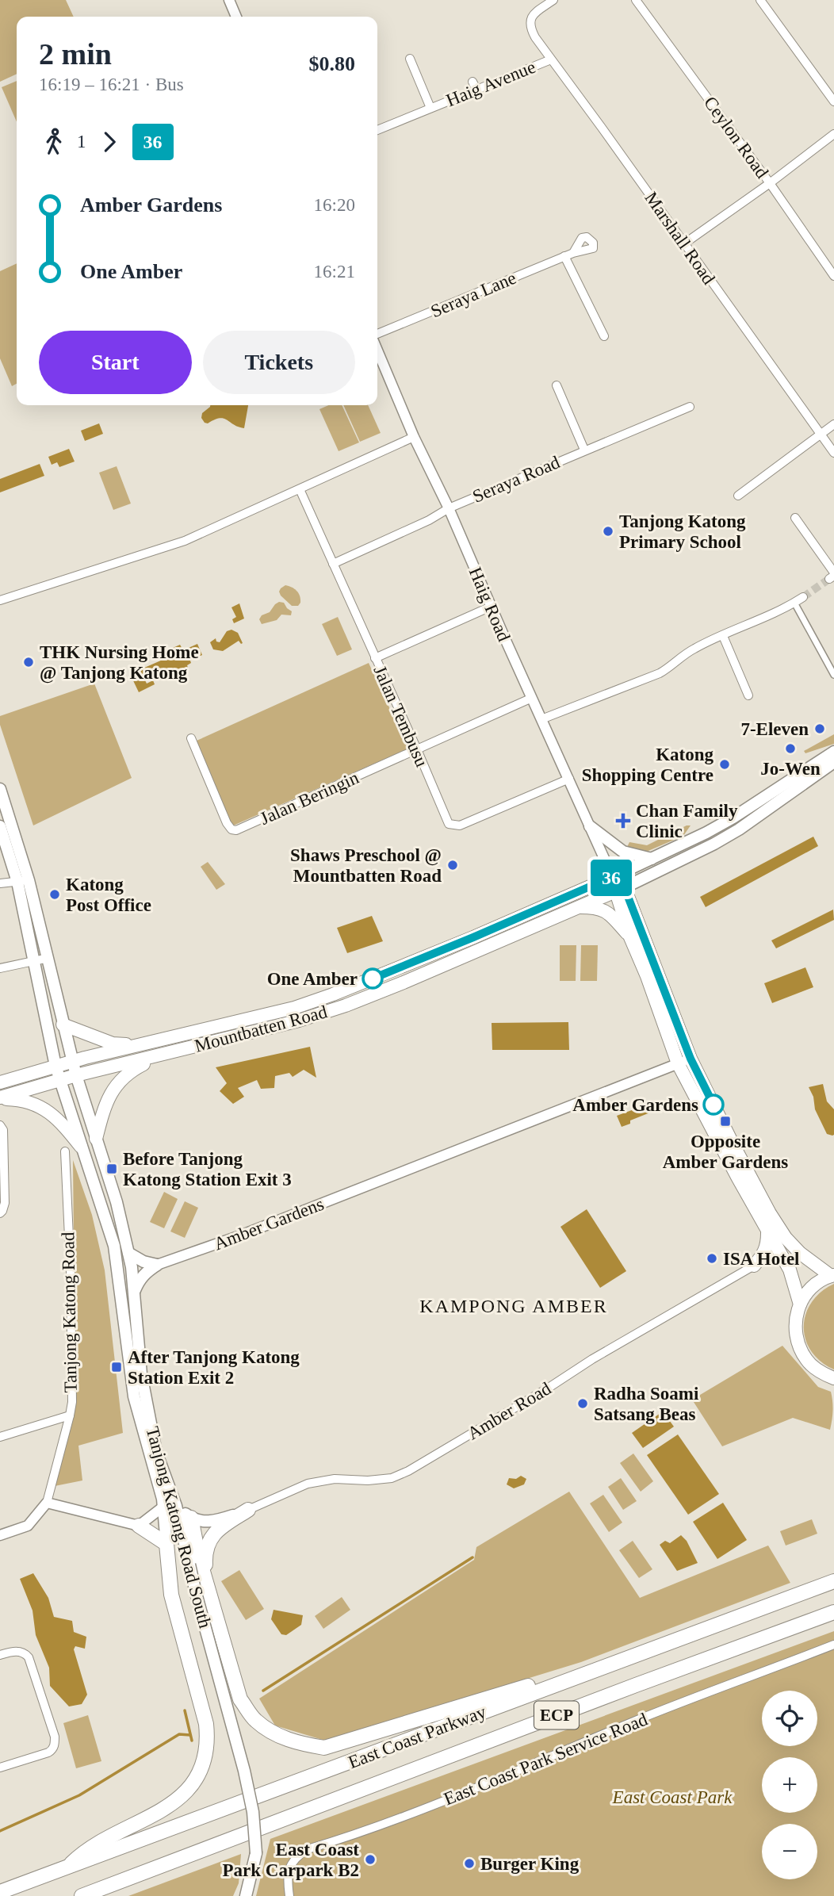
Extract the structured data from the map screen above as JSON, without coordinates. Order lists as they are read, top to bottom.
{
  "streets": {
    "highway": ["ECP", "East Coast Parkway"],
    "main road": ["Mountbatten Road", "Tanjong Katong Road South"],
    "street": [
      "Haig Avenue",
      "Ceylon Road",
      "Marshall Road",
      "Seraya Lane",
      "Seraya Road",
      "Haig Road",
      "Jalan Tembusu",
      "Jalan Beringin",
      "Amber Gardens",
      "Tanjong Katong Road",
      "Amber Road",
      "East Coast Park Service Road"
    ]
  },
  "crossings": [
    ["Haig Avenue", "Marshall Road"],
    ["Seraya Road", "Haig Road"],
    ["Haig Road", "Jalan Tembusu"],
    ["Haig Road", "Mountbatten Road"],
    ["Jalan Tembusu", "Jalan Beringin"],
    ["Mountbatten Road", "Tanjong Katong Road South"],
    ["ECP", "East Coast Parkway"]
  ],
  "districts": ["KAMPONG AMBER"],
  "parks": ["East Coast Park"],
  "places": {
    "other": [
      "Tanjong Katong Primary School",
      "THK Nursing Home @ Tanjong Katong",
      "7-Eleven",
      "Jo-Wen",
      "Katong Shopping Centre",
      "Shaws Preschool @ Mountbatten Road",
      "Katong Post Office",
      "One Amber",
      "Amber Gardens",
      "ISA Hotel",
      "Radha Soami Satsang Beas",
      "East Coast Park Carpark B2",
      "Burger King"
    ],
    "health": ["Chan Family Clinic"],
    "transit": ["Opposite Amber Gardens", "Before Tanjong Katong Station Exit 3", "After Tanjong Katong Station Exit 2"]
  },
  "lines": ["bus line 36"],
  "page": {
    "on_map": "36",
    "heading": ["2 min", "16:19 – 16:21 · Bus", "$0.80"],
    "legs": ["1", "36"],
    "list": [
      {
        "name": "Amber Gardens",
        "value": "16:20"
      },
      {
        "name": "One Amber",
        "value": "16:21"
      }
    ],
    "buttons": ["Start", "Tickets"],
    "map_buttons": ["+", "−"]
  }
}
